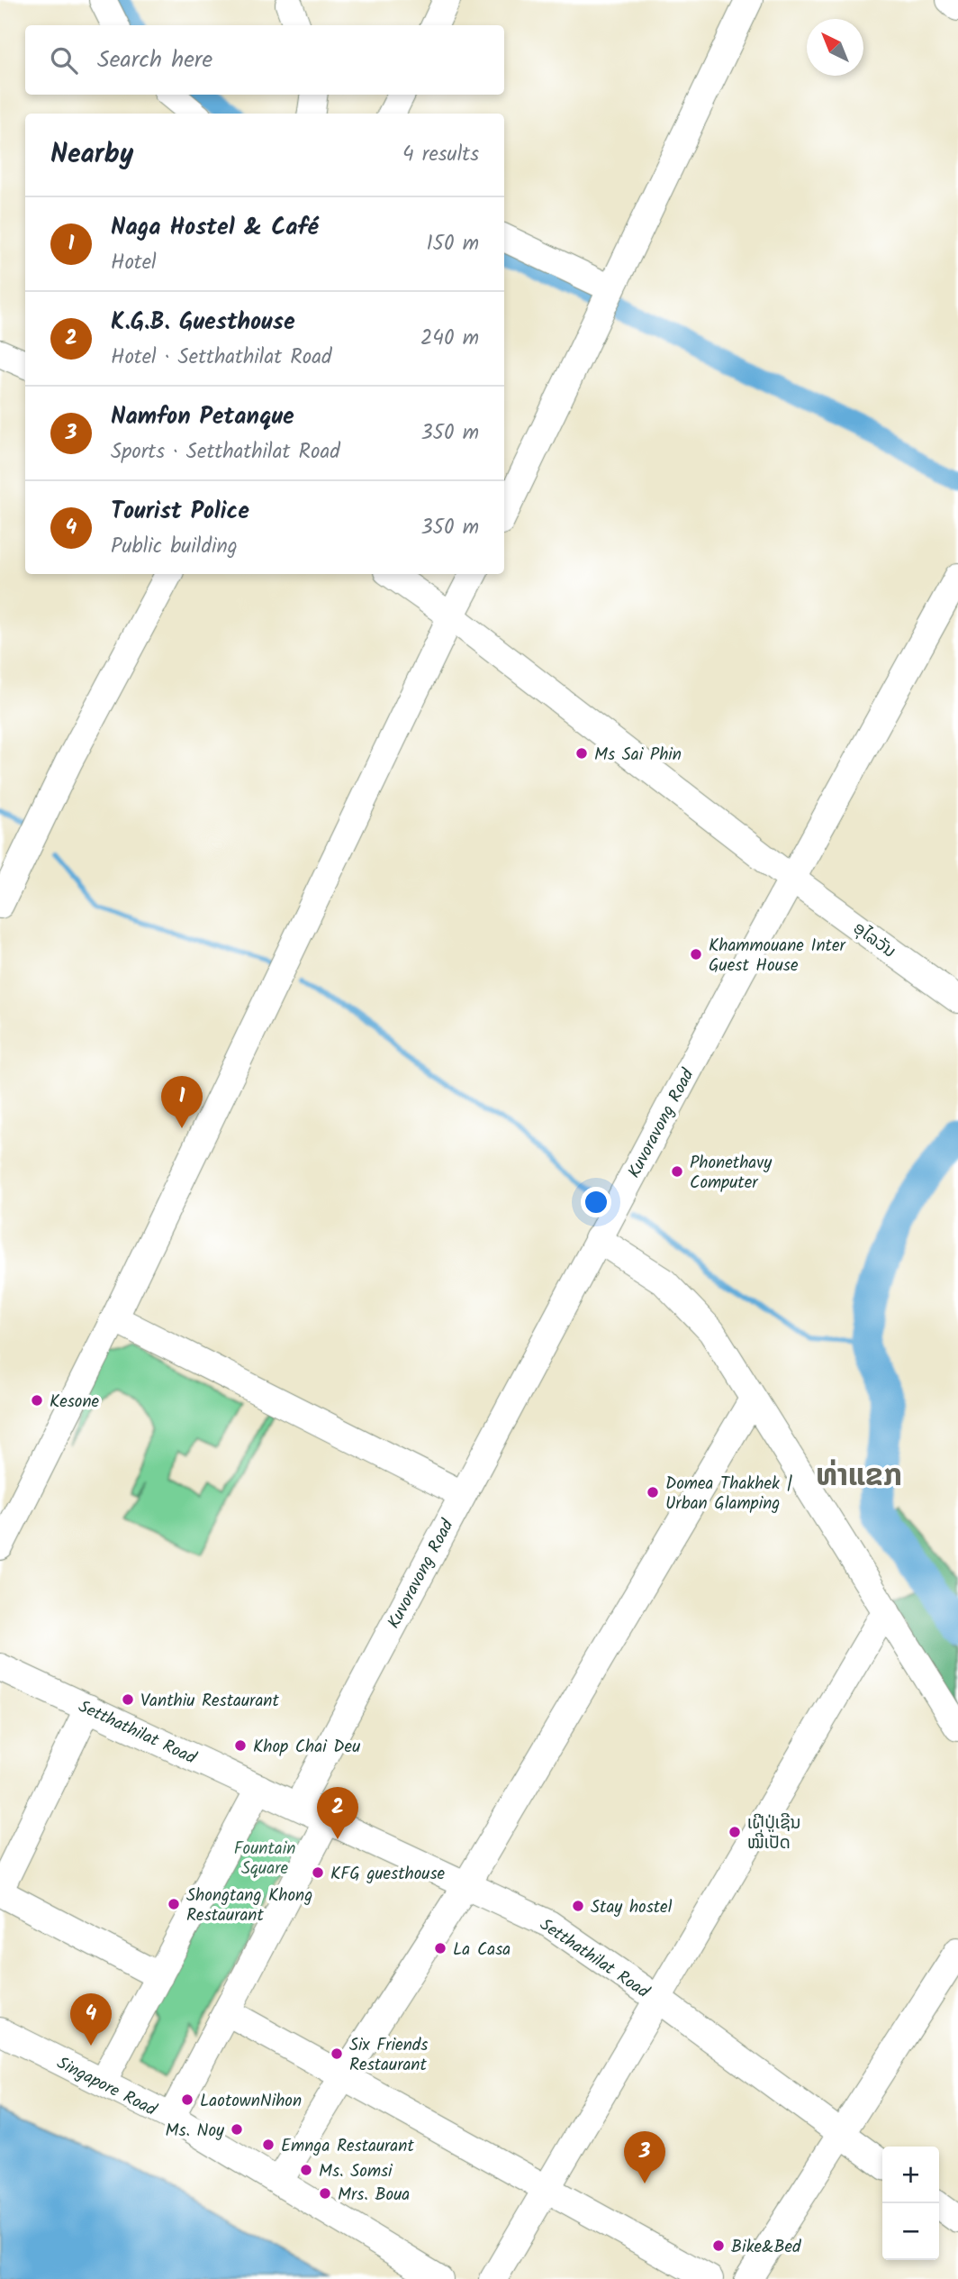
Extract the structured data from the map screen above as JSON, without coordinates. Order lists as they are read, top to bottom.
{
  "streets": {
    "street": [
      "ອຸໄລວັນ",
      "Kuvoravong Road",
      "Setthathilat Road",
      "Singapore Road"
    ]
  },
  "crossings": [
    ["ອຸໄລວັນ", "Kuvoravong Road"],
    ["Kuvoravong Road", "Setthathilat Road"]
  ],
  "districts": ["ທ່າແຂກ"],
  "parks": ["Fountain Square"],
  "places": [
    "Ms Sai Phin",
    "Khammouane Inter Guest House",
    "Phonethavy Computer",
    "Kesone",
    "Domea Thakhek | Urban Glamping",
    "Vanthiu Restaurant",
    "Khop Chai Deu",
    "ເຝີປູ່ເຊີນ ໝີ່ເປັດ",
    "KFG guesthouse",
    "Shongtang Khong Restaurant",
    "Stay hostel",
    "La Casa",
    "Six Friends Restaurant",
    "LaotownNihon",
    "Ms. Noy",
    "Emnga Restaurant",
    "Ms. Somsi",
    "Mrs. Boua",
    "Bike&Bed"
  ],
  "north": "top left",
  "page": {
    "search": "Search here",
    "heading": ["Nearby", "4 results"],
    "list": [
      {
        "mark": "1",
        "name": "Naga Hostel & Café",
        "note": "Hotel",
        "value": "150 m"
      },
      {
        "mark": "2",
        "name": "K.G.B. Guesthouse",
        "note": "Hotel · Setthathilat Road",
        "value": "240 m"
      },
      {
        "mark": "3",
        "name": "Namfon Petanque",
        "note": "Sports · Setthathilat Road",
        "value": "350 m"
      },
      {
        "mark": "4",
        "name": "Tourist Police",
        "note": "Public building",
        "value": "350 m"
      }
    ],
    "pins": [
      "1",
      "2",
      "4",
      "3"
    ],
    "map_buttons": ["+", "−"]
  }
}
